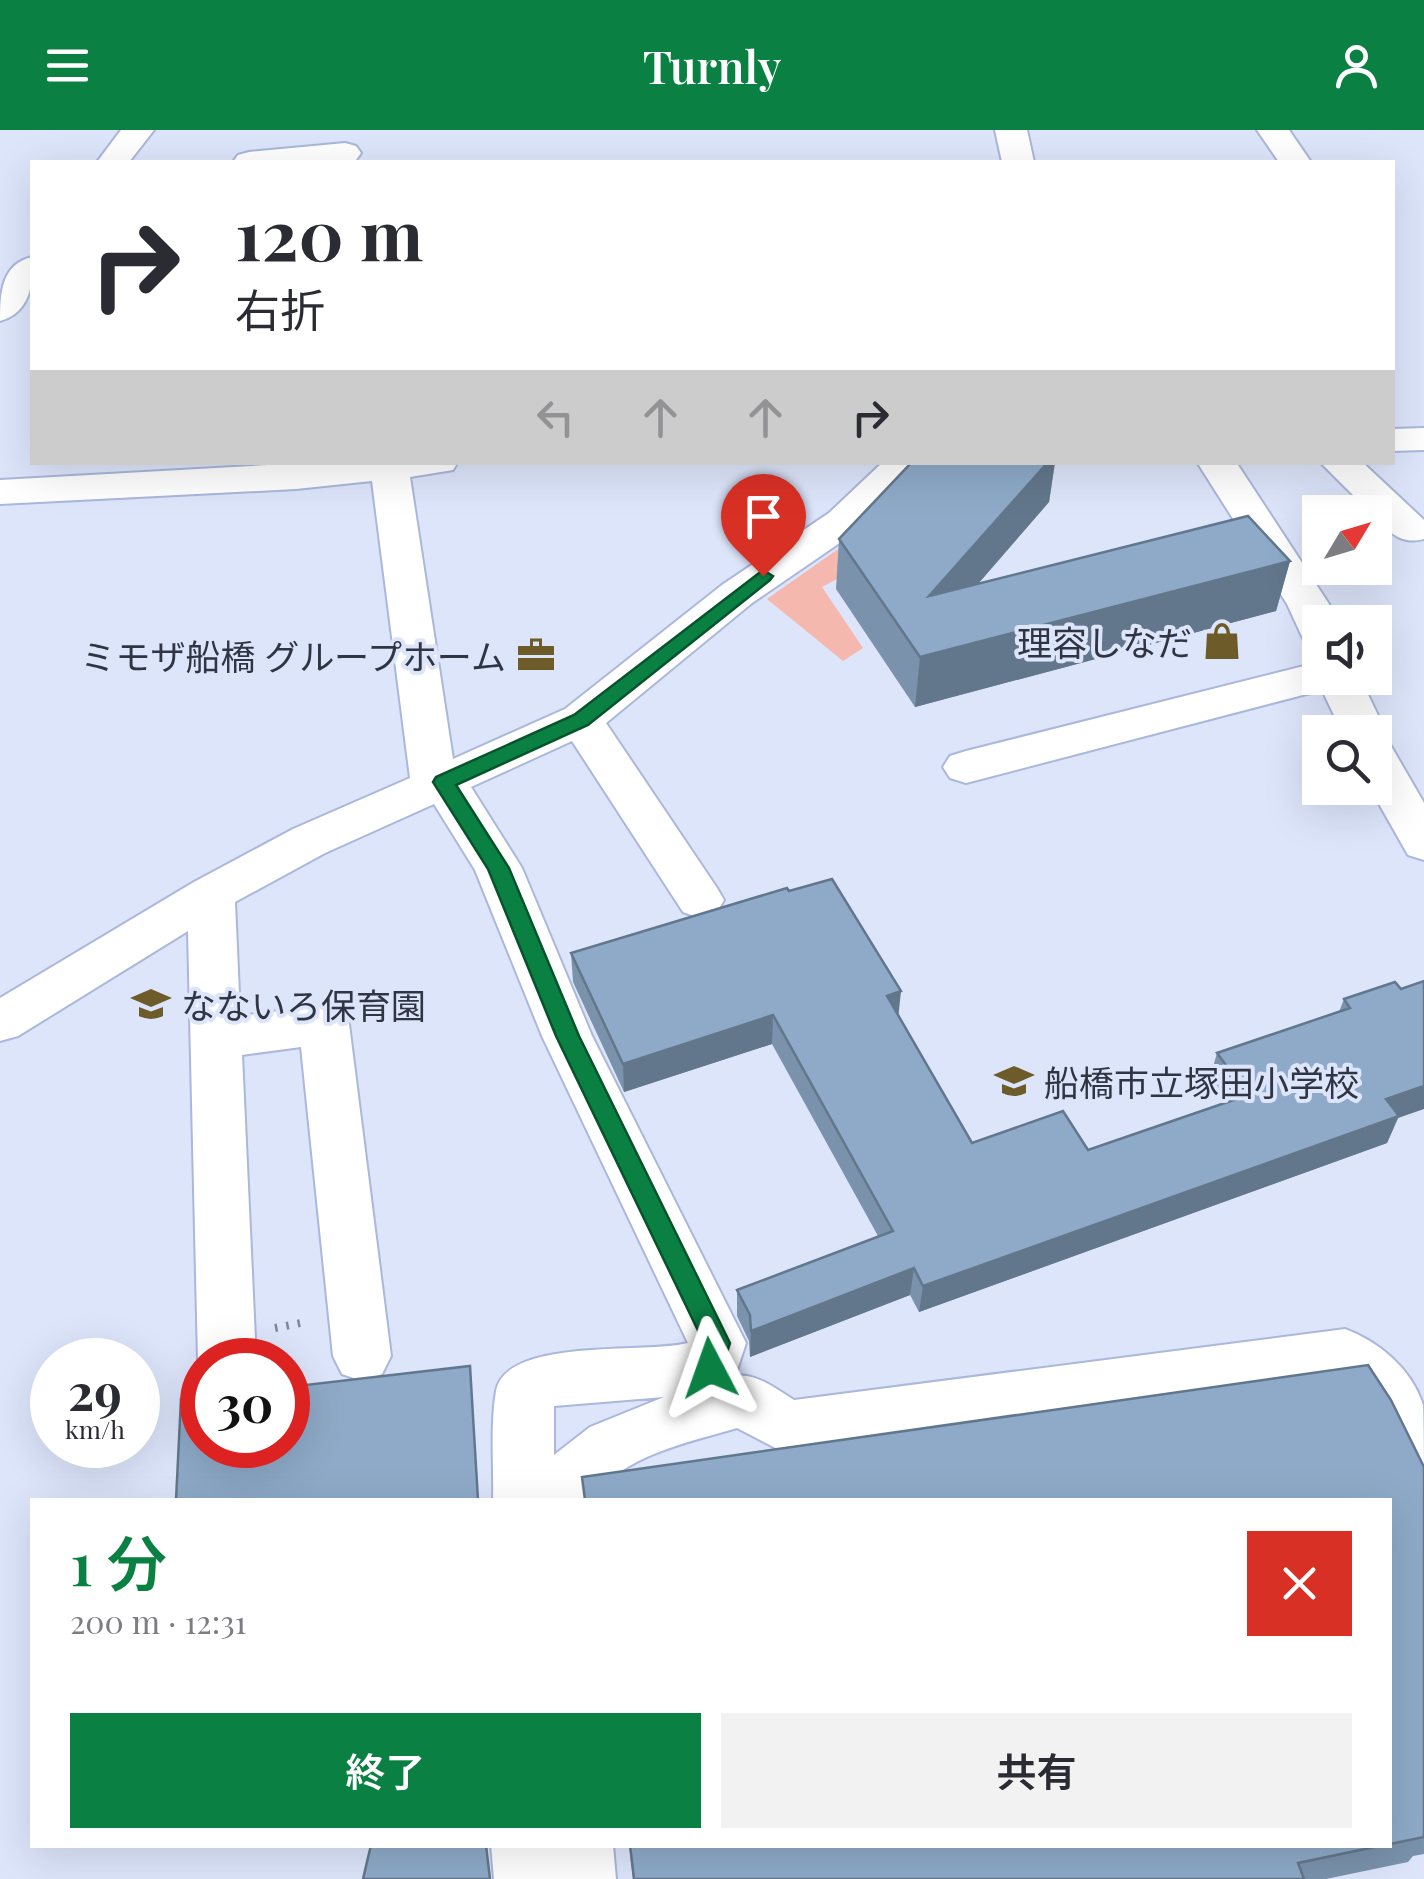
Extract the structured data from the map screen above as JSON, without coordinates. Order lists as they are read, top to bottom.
{
  "places": {
    "shop": ["理容しなだ"],
    "office": ["ミモザ船橋 グループホーム"],
    "school or university": ["なないろ保育園", "船橋市立塚田小学校"]
  },
  "north": "top right",
  "page": {
    "header": "Turnly",
    "turn": ["120 m", "右折"],
    "speed": "29 km/h",
    "limit": "30",
    "heading": ["1 分", "200 m · 12:31"],
    "buttons": ["終了", "共有"]
  }
}
